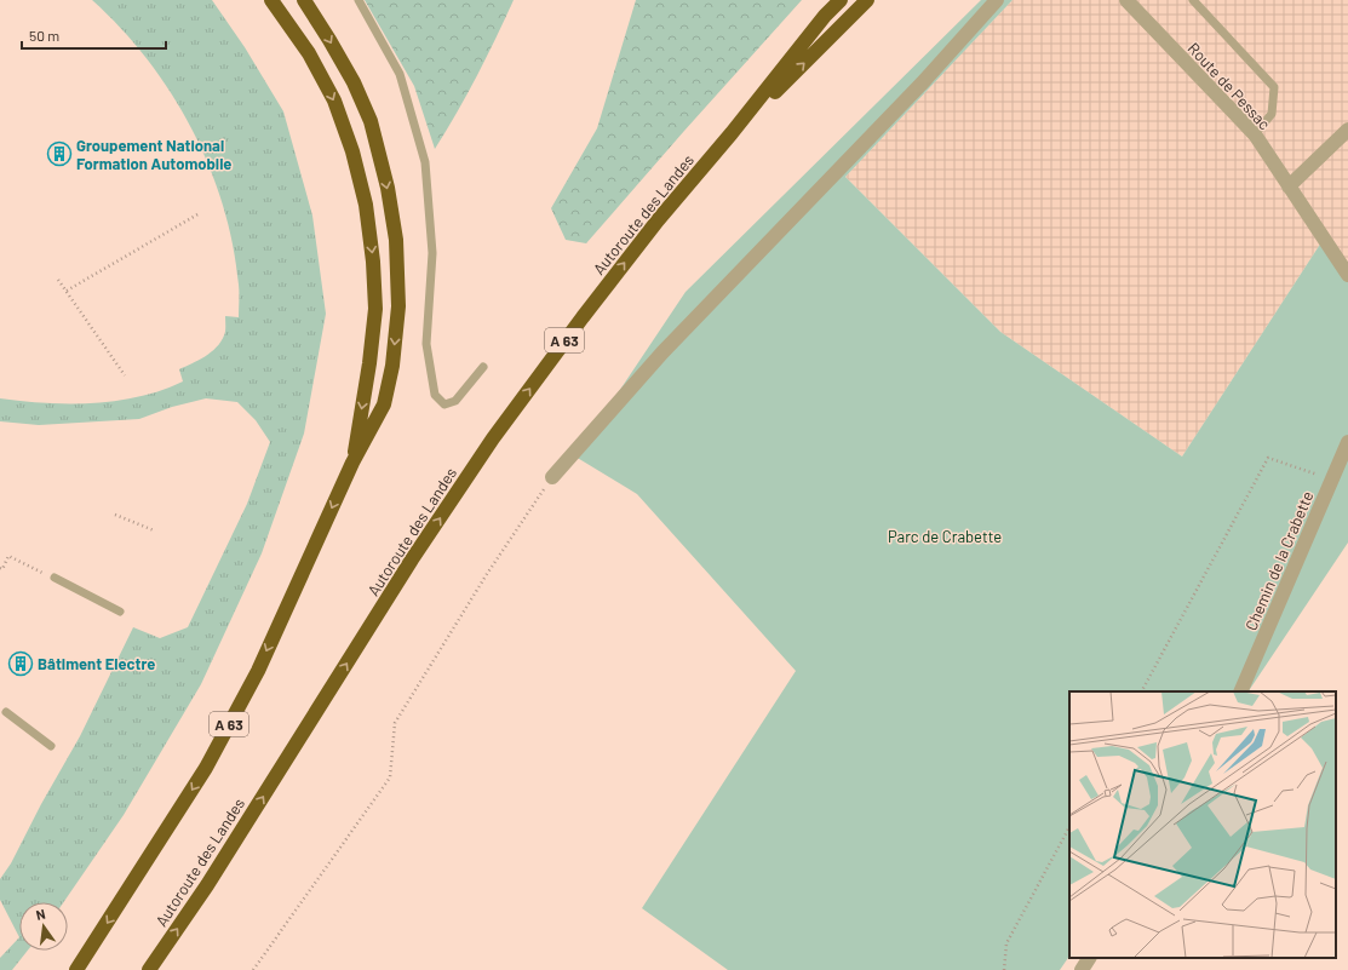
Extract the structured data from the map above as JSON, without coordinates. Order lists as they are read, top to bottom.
{
  "streets": {
    "highway": ["Autoroute des Landes", "A 63"],
    "street": ["Route de Pessac", "Chemin de la Crabette"]
  },
  "parks": ["Parc de Crabette"],
  "places": {
    "building": ["Groupement National Formation Automobile", "Bâtiment Electre"]
  },
  "scale_bar": "50 m",
  "north": "top"
}
